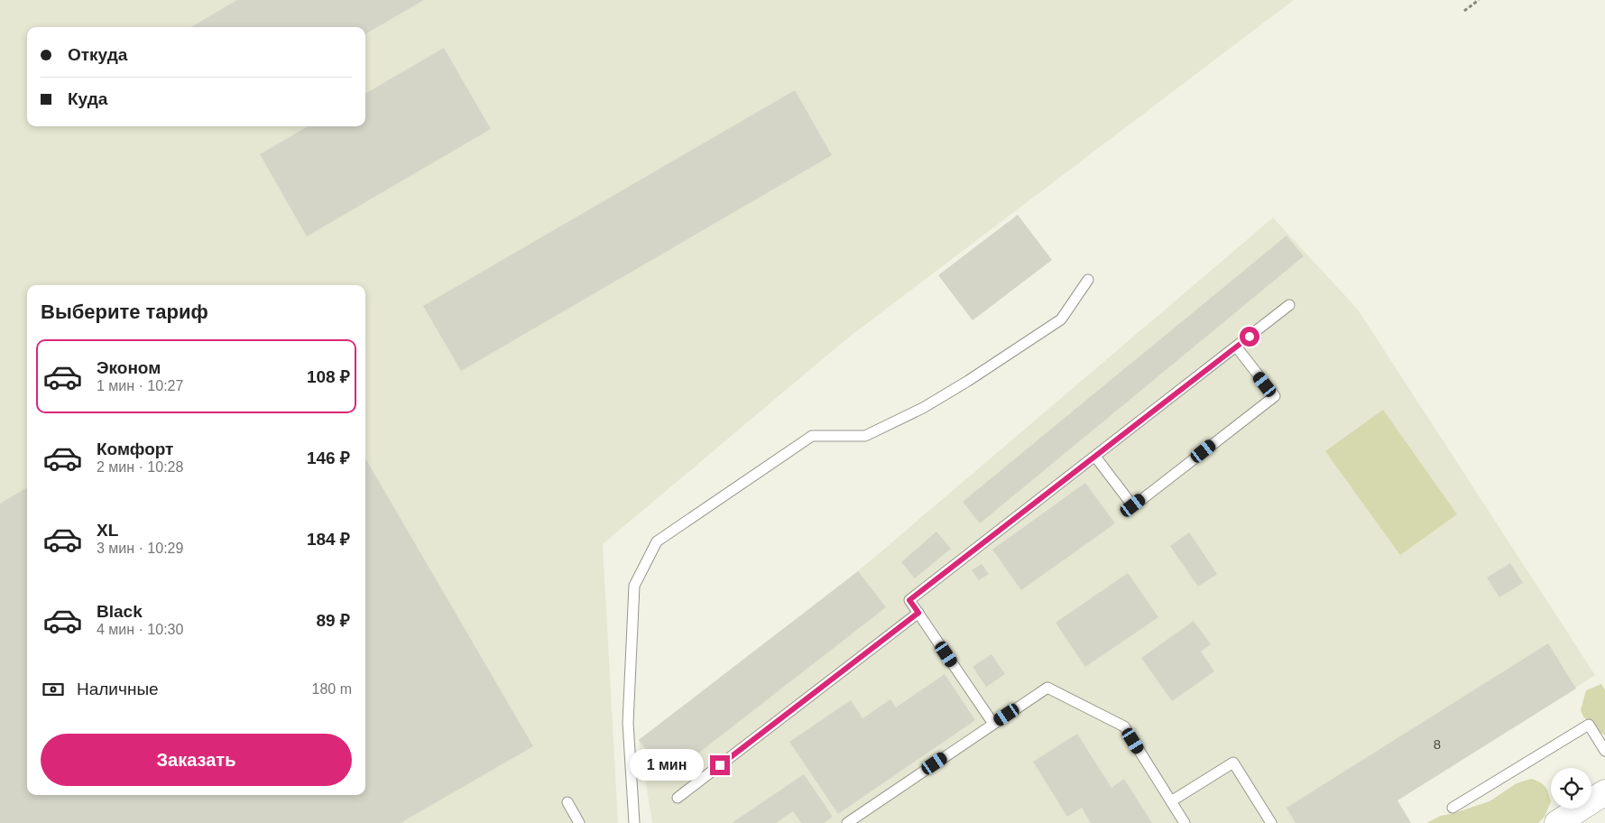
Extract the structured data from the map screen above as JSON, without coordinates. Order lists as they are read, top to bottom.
{
  "house_numbers": ["8"],
  "page": {
    "banner": ["Откуда", "Куда"],
    "heading": "Выберите тариф",
    "list": [
      {
        "name": "Эконом",
        "note": "1 мин · 10:27",
        "value": "108 ₽"
      },
      {
        "name": "Комфорт",
        "note": "2 мин · 10:28",
        "value": "146 ₽"
      },
      {
        "name": "XL",
        "note": "3 мин · 10:29",
        "value": "184 ₽"
      },
      {
        "name": "Black",
        "note": "4 мин · 10:30",
        "value": "89 ₽"
      }
    ],
    "pay": ["Наличные", "180 m"],
    "buttons": "Заказать",
    "bubble": "1 мин"
  }
}
